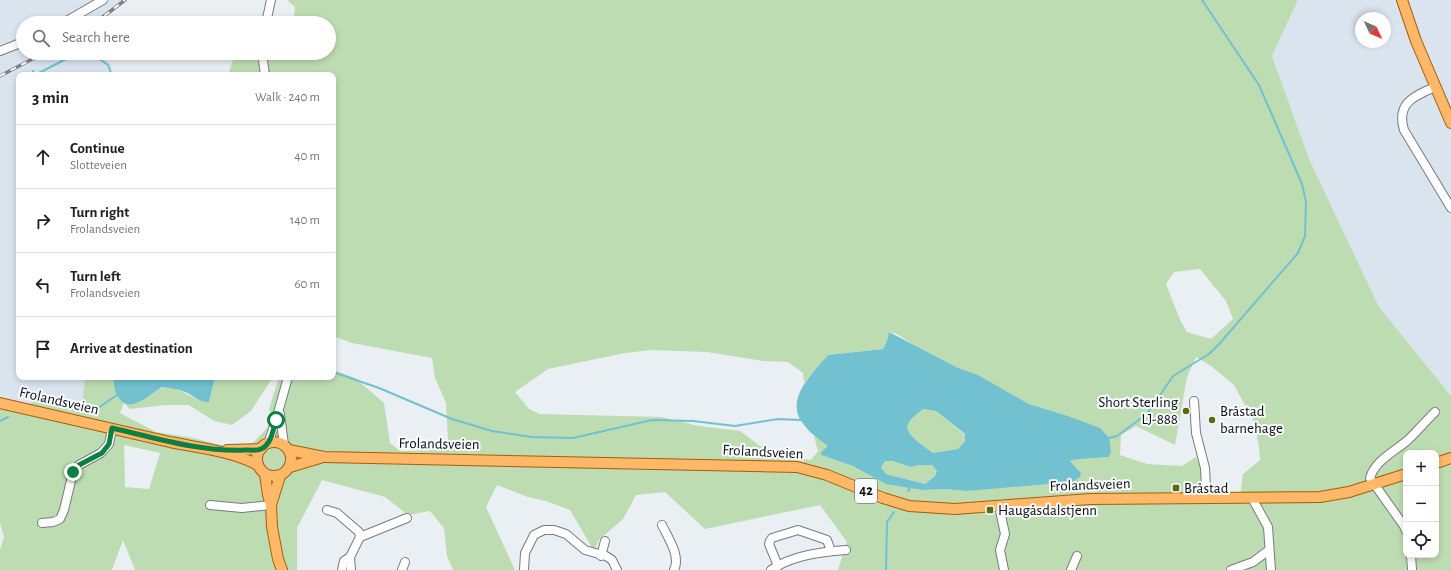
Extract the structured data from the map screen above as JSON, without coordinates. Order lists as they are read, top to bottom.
{
  "streets": {
    "main road": ["Frolandsveien", "42"]
  },
  "crossings": [
    ["Frolandsveien", "42"]
  ],
  "places": {
    "other": ["Short Sterling LJ-888", "Bråstad barnehage"],
    "transit": ["Bråstad", "Haugåsdalstjenn"]
  },
  "north": "bottom right",
  "page": {
    "search": "Search here",
    "heading": ["3 min", "Walk · 240 m"],
    "list": [
      ["Continue", "Slotteveien", "40 m"],
      ["Turn right", "Frolandsveien", "140 m"],
      ["Turn left", "Frolandsveien", "60 m"],
      "Arrive at destination"
    ],
    "map_buttons": ["+", "−"]
  }
}
